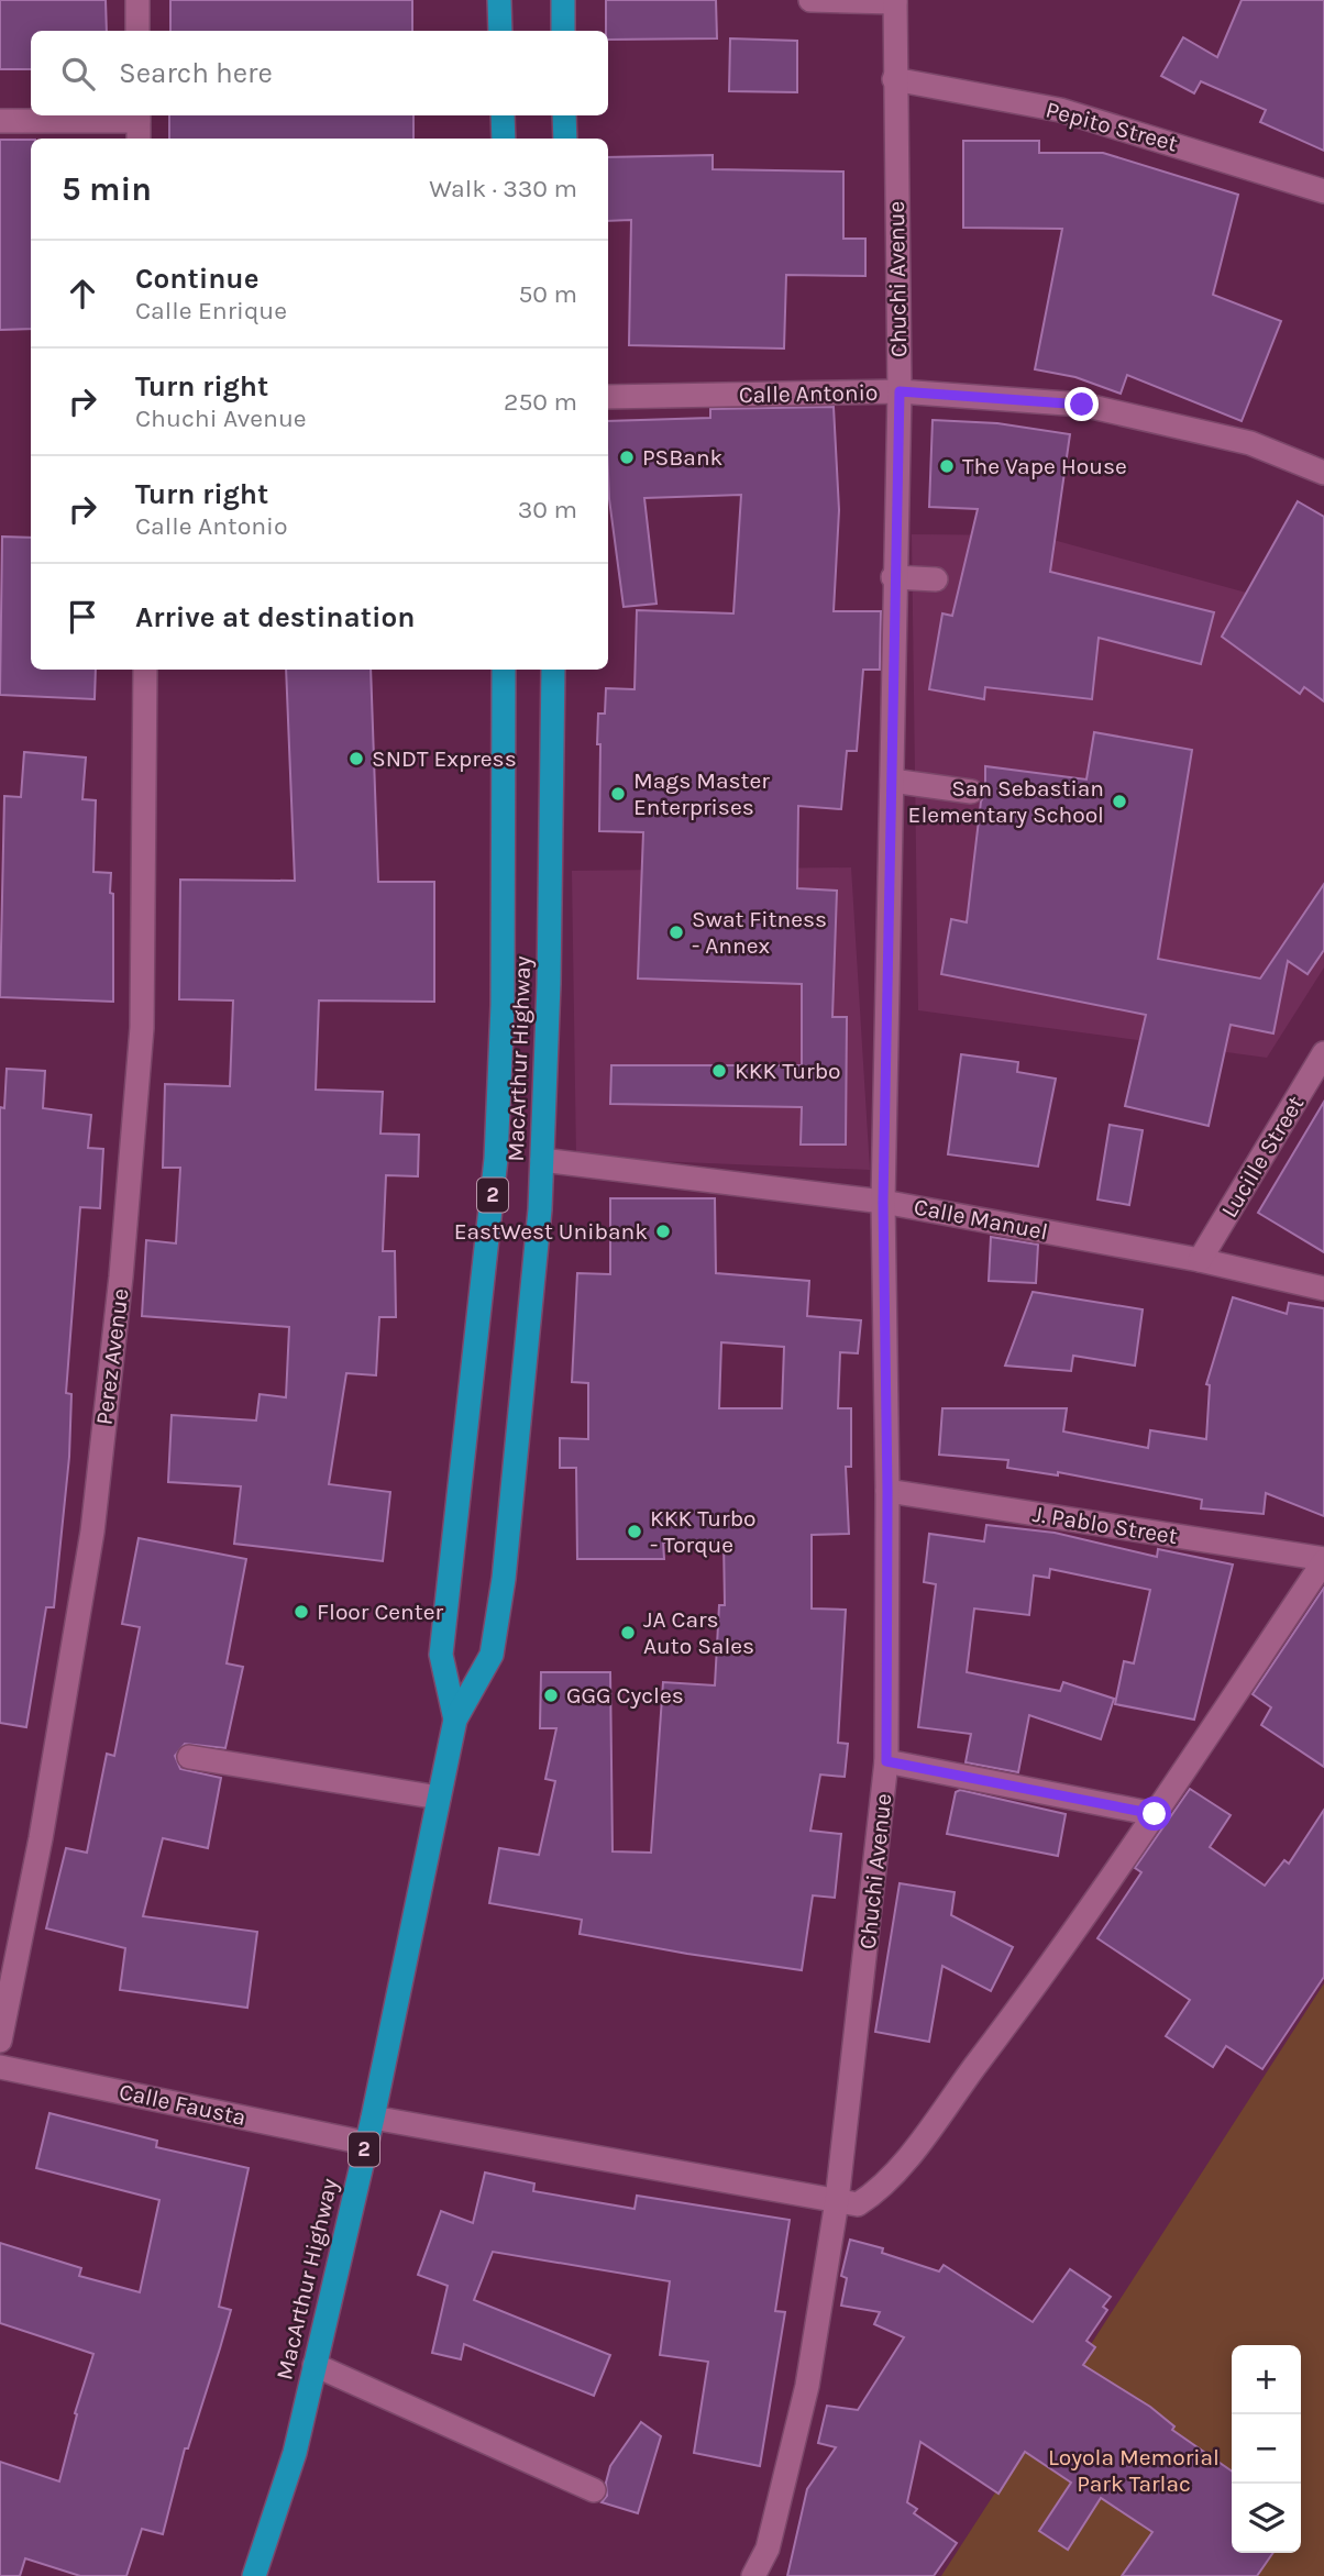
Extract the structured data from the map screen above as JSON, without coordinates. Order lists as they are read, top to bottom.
{
  "streets": {
    "highway": ["MacArthur Highway", "2"],
    "street": [
      "Pepito Street",
      "Chuchi Avenue",
      "Calle Antonio",
      "Lucille Street",
      "Calle Manuel",
      "Perez Avenue",
      "J. Pablo Street",
      "Calle Fausta"
    ]
  },
  "crossings": [
    ["Pepito Street", "Chuchi Avenue"],
    ["Chuchi Avenue", "Calle Antonio"],
    ["Chuchi Avenue", "Calle Manuel"],
    ["Chuchi Avenue", "J. Pablo Street"],
    ["MacArthur Highway", "Calle Manuel"],
    ["MacArthur Highway", "Calle Fausta"],
    ["Lucille Street", "Calle Manuel"]
  ],
  "parks": ["Loyola Memorial Park Tarlac"],
  "places": [
    "PSBank",
    "The Vape House",
    "SNDT Express",
    "Mags Master Enterprises",
    "San Sebastian Elementary School",
    "Swat Fitness - Annex",
    "KKK Turbo",
    "EastWest Unibank",
    "KKK Turbo - Torque",
    "Floor Center",
    "JA Cars Auto Sales",
    "GGG Cycles"
  ],
  "page": {
    "search": "Search here",
    "heading": ["5 min", "Walk · 330 m"],
    "list": [
      ["Continue", "Calle Enrique", "50 m"],
      ["Turn right", "Chuchi Avenue", "250 m"],
      ["Turn right", "Calle Antonio", "30 m"],
      "Arrive at destination"
    ],
    "map_buttons": ["+", "−"]
  }
}
